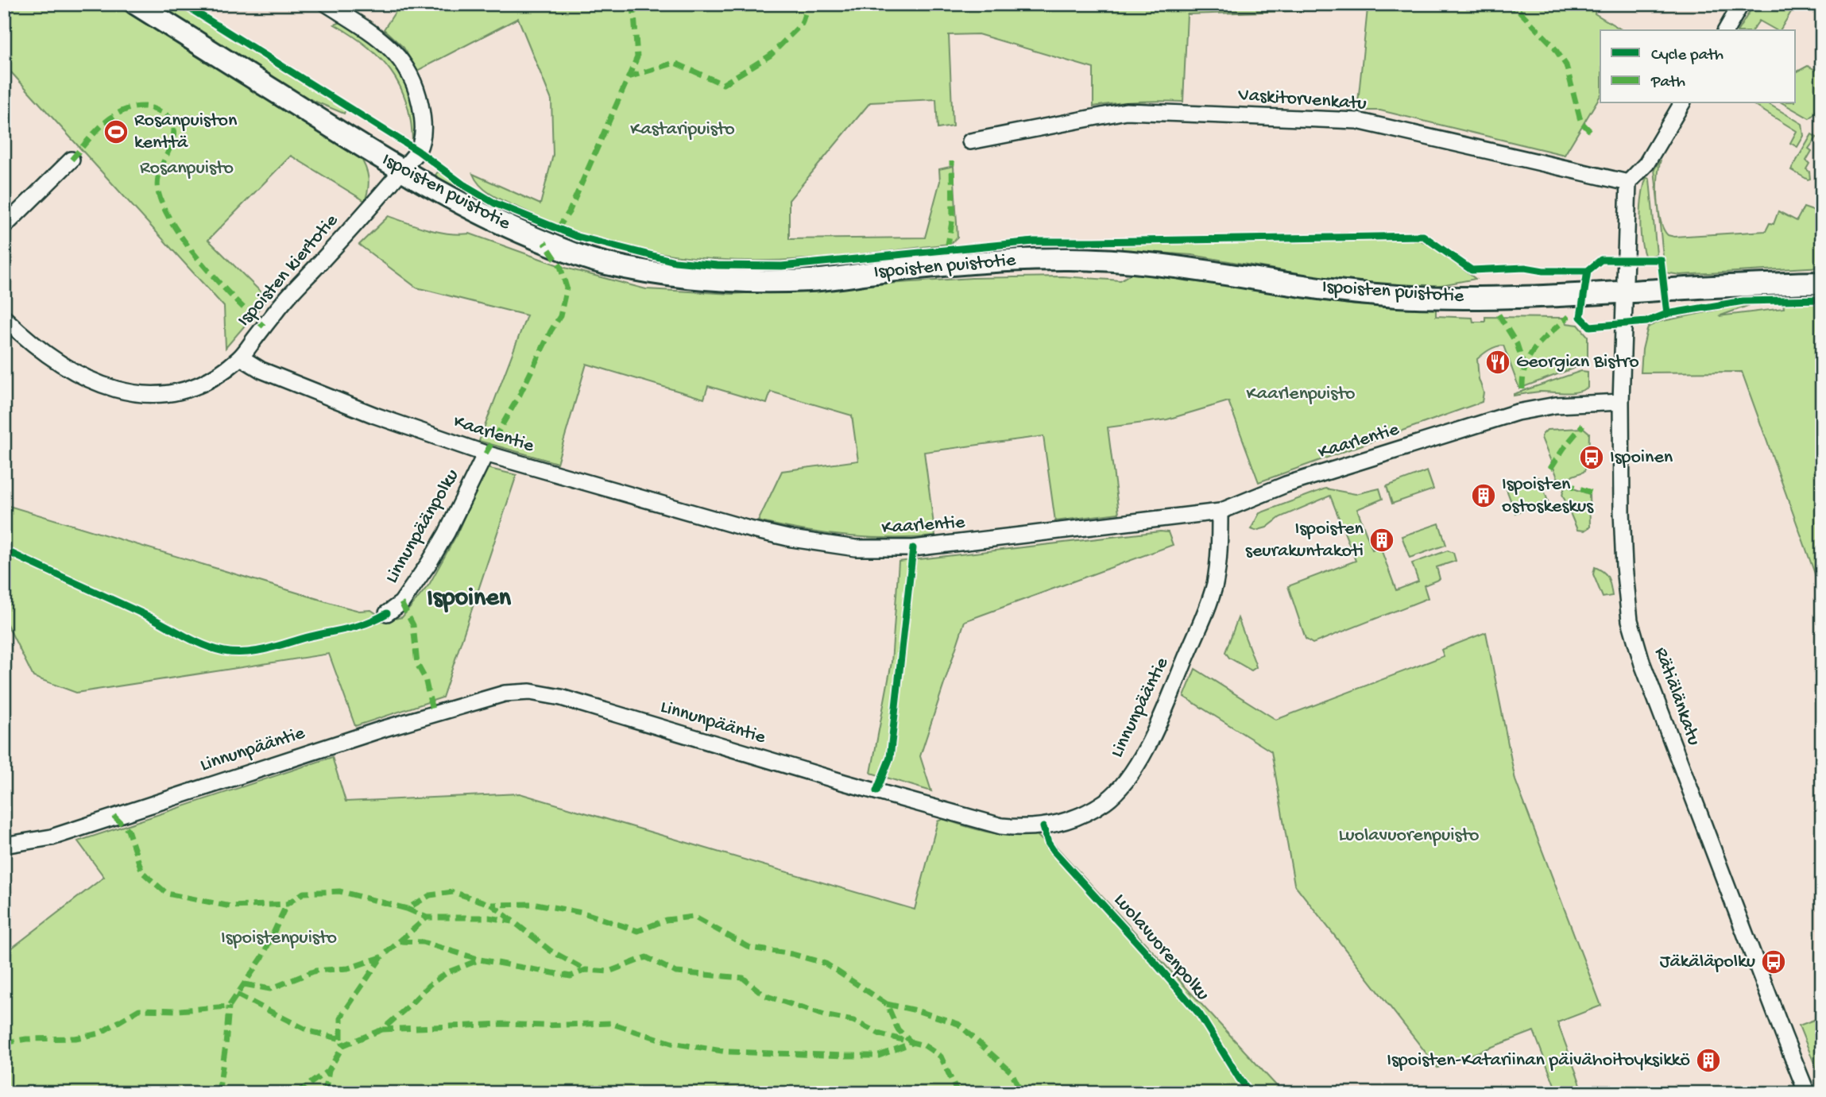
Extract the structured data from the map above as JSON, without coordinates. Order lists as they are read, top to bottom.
{
  "streets": {
    "main road": ["Ispoisten puistotie"],
    "street": [
      "Vaskitorvenkatu",
      "Ispoisten kiertotie",
      "Kaarlentie",
      "Linnunpäänpolku",
      "Rätiälänkatu",
      "Linnunpääntie"
    ],
    "cycle path": ["Luolavuorenpolku"]
  },
  "crossings": [
    ["Vaskitorvenkatu", "Rätiälänkatu"],
    ["Ispoisten puistotie", "Ispoisten kiertotie"],
    ["Ispoisten puistotie", "Rätiälänkatu"],
    ["Ispoisten kiertotie", "Kaarlentie"],
    ["Kaarlentie", "Linnunpäänpolku"],
    ["Kaarlentie", "Rätiälänkatu"],
    ["Kaarlentie", "Linnunpääntie"]
  ],
  "districts": ["Ispoinen"],
  "parks": [
    "Kastaripuisto",
    "Rosanpuisto",
    "Kaarlenpuisto",
    "Luolavuorenpuisto",
    "Ispoistenpuisto"
  ],
  "places": {
    "sports": ["Rosanpuiston kenttä"],
    "restaurant": ["Georgian Bistro"],
    "bus stop": ["Ispoinen", "Jäkäläpolku"],
    "building": ["Ispoisten ostoskeskus", "Ispoisten seurakuntakoti", "Ispoisten-Katariinan päivähoitoyksikkö"]
  },
  "legend": ["Cycle path", "Path"]
}
